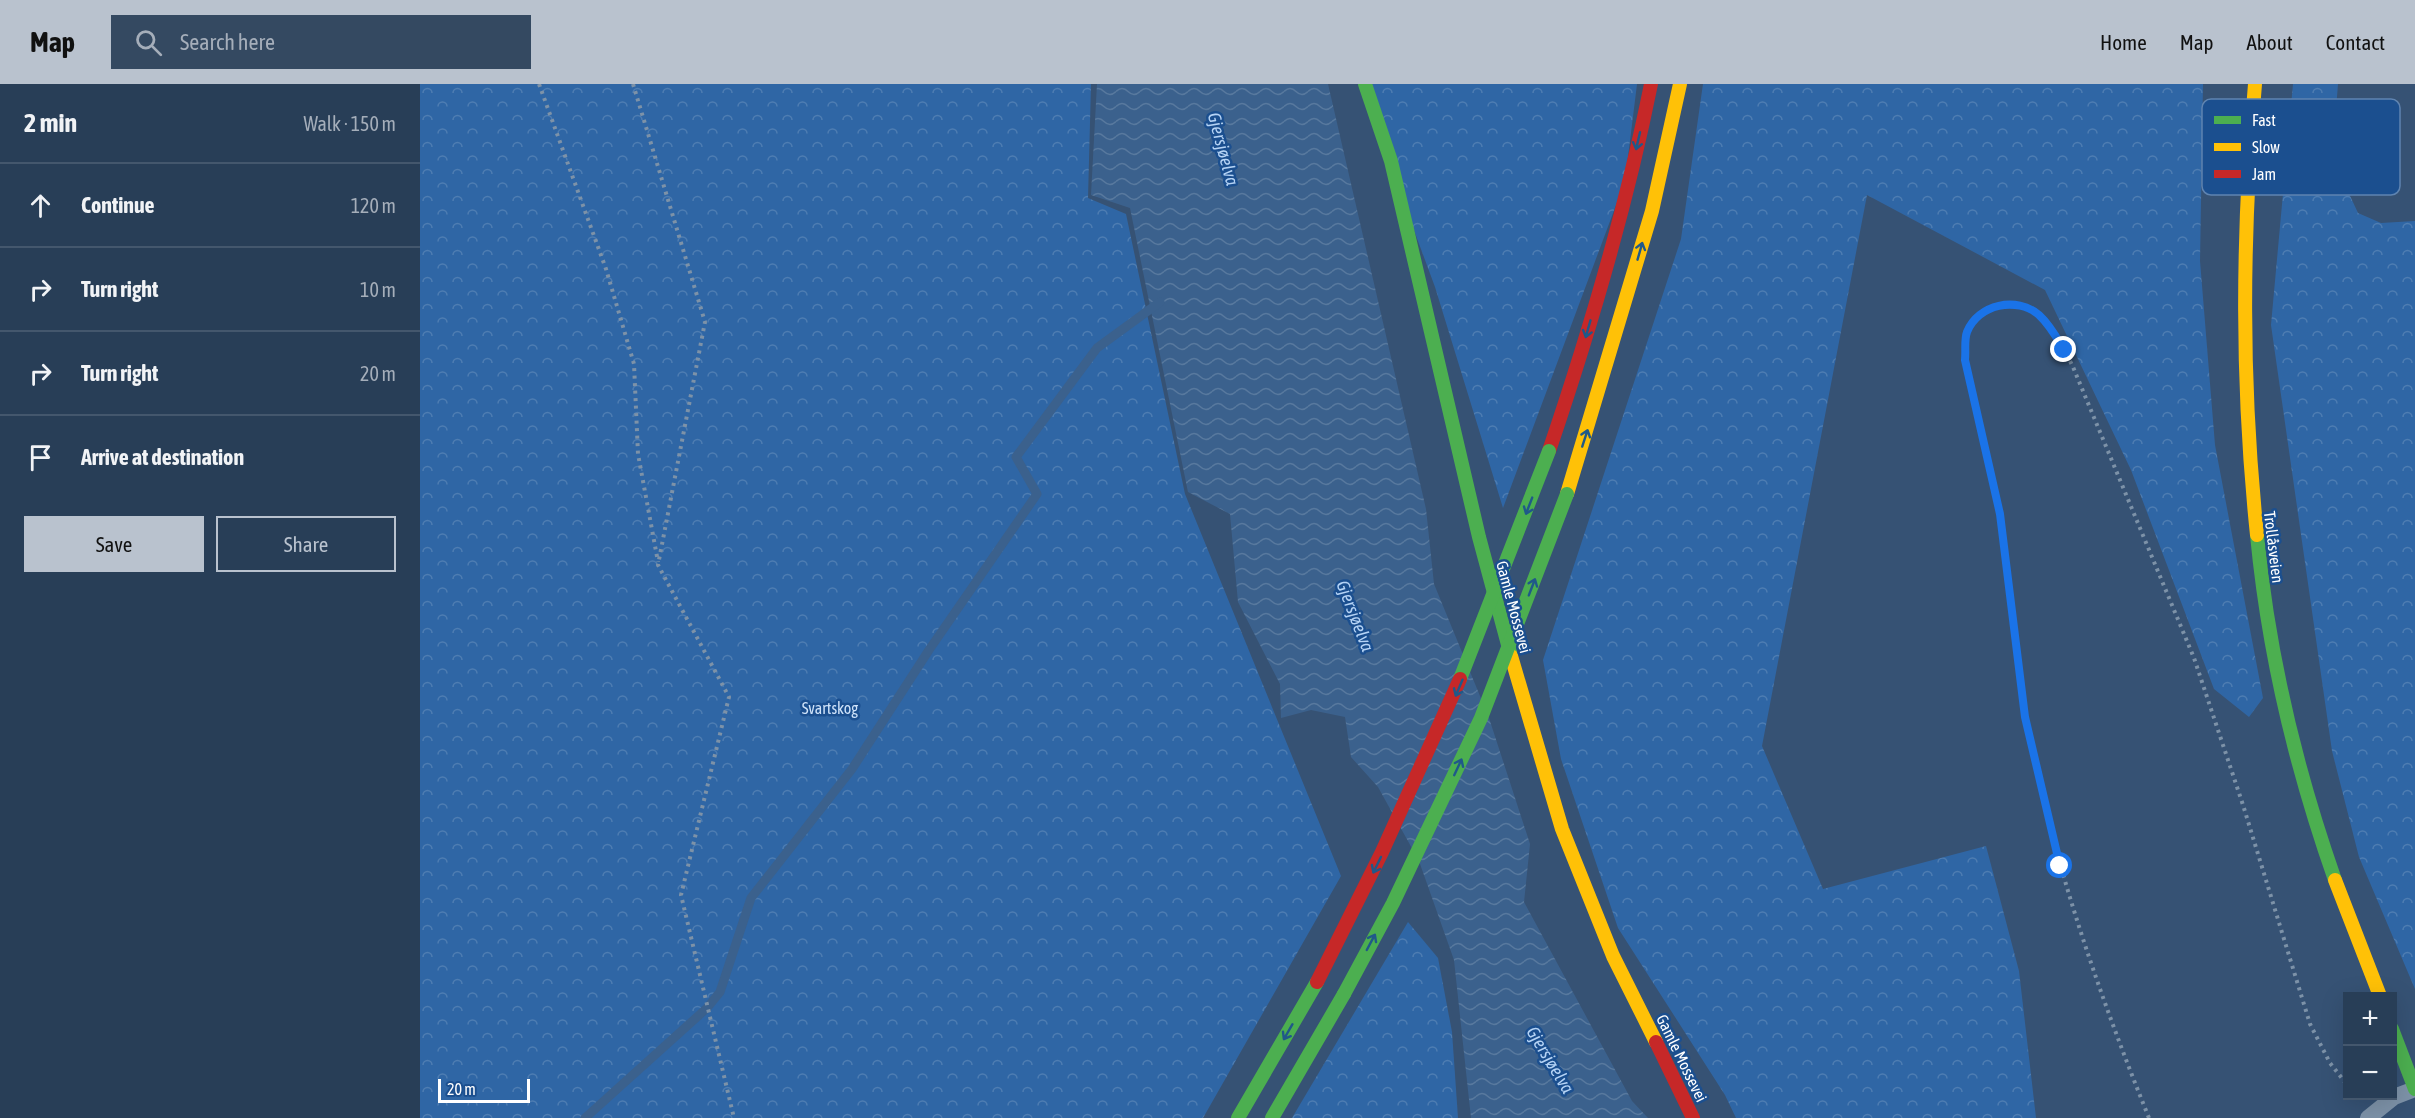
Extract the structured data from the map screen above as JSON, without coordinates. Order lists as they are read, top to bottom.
{
  "streets": {
    "main road": ["Trollåsveien", "Gamle Mossevei"]
  },
  "water": ["Gjersjøelva"],
  "parks": ["Svartskog"],
  "legend": ["Fast", "Slow", "Jam"],
  "scale_bar": "20 m",
  "page": {
    "header": "Map",
    "search": "Search here",
    "nav": [
      "Home",
      "Map",
      "About",
      "Contact"
    ],
    "heading": ["2 min", "Walk · 150 m"],
    "list": [
      ["Continue", "120 m"],
      ["Turn right", "10 m"],
      ["Turn right", "20 m"],
      "Arrive at destination"
    ],
    "buttons": ["Save", "Share"],
    "map_buttons": ["+", "−"],
    "scale": "20 m"
  }
}
